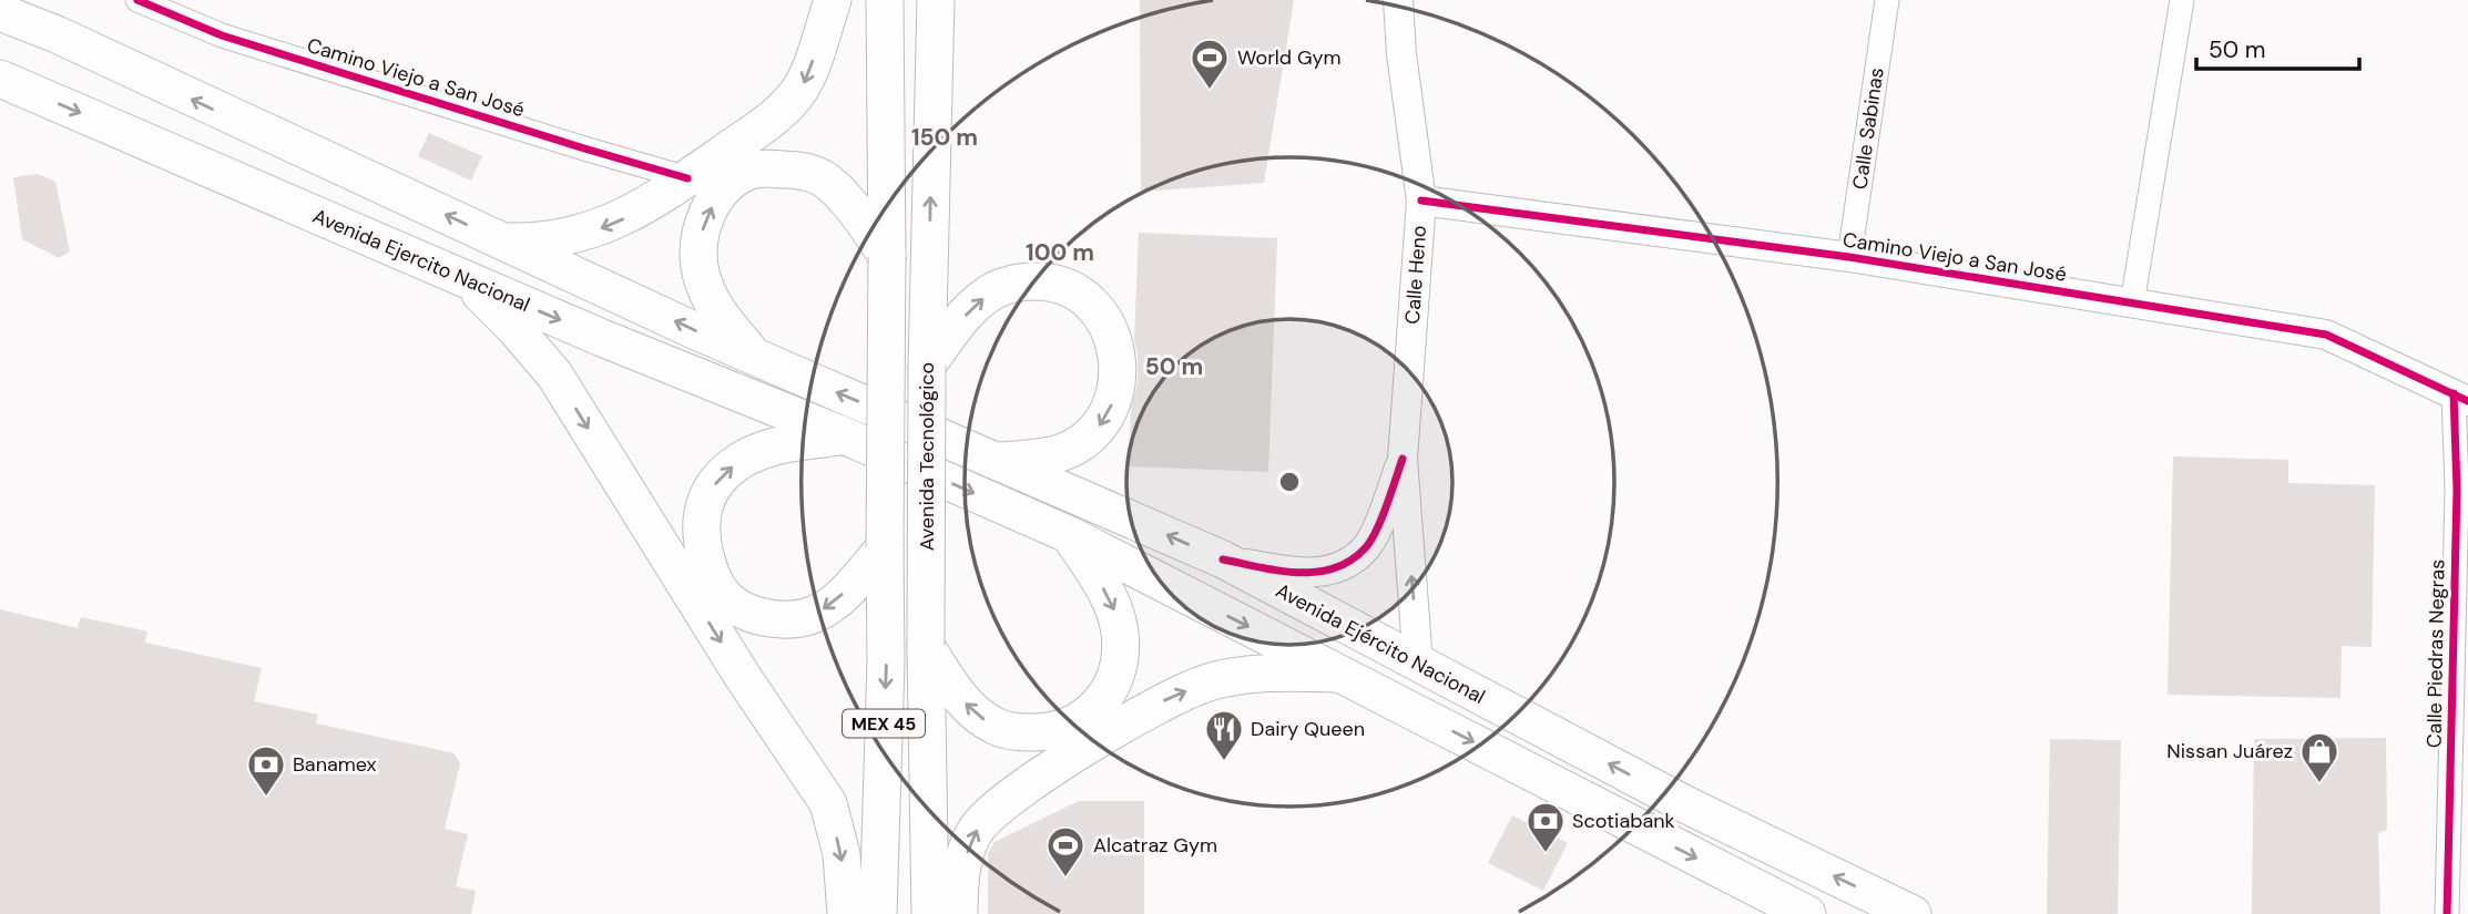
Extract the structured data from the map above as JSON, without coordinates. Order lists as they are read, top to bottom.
{
  "streets": {
    "main road": [
      "Avenida Ejercito Nacional",
      "Avenida Tecnológico",
      "Avenida Ejército Nacional",
      "MEX 45"
    ],
    "street": [
      "Camino Viejo a San José",
      "Calle Sabinas",
      "Calle Heno",
      "Calle Piedras Negras"
    ]
  },
  "crossings": [
    ["Camino Viejo a San José", "Calle Sabinas"],
    ["Camino Viejo a San José", "Calle Heno"],
    ["Camino Viejo a San José", "Calle Piedras Negras"],
    ["Calle Heno", "Avenida Ejército Nacional"]
  ],
  "places": {
    "sports": ["World Gym", "Alcatraz Gym"],
    "restaurant": ["Dairy Queen"],
    "shop": ["Nissan Juárez"],
    "bank": ["Banamex", "Scotiabank"]
  },
  "scale_bar": "50 m",
  "rings": ["150 m", "100 m", "50 m"]
}
